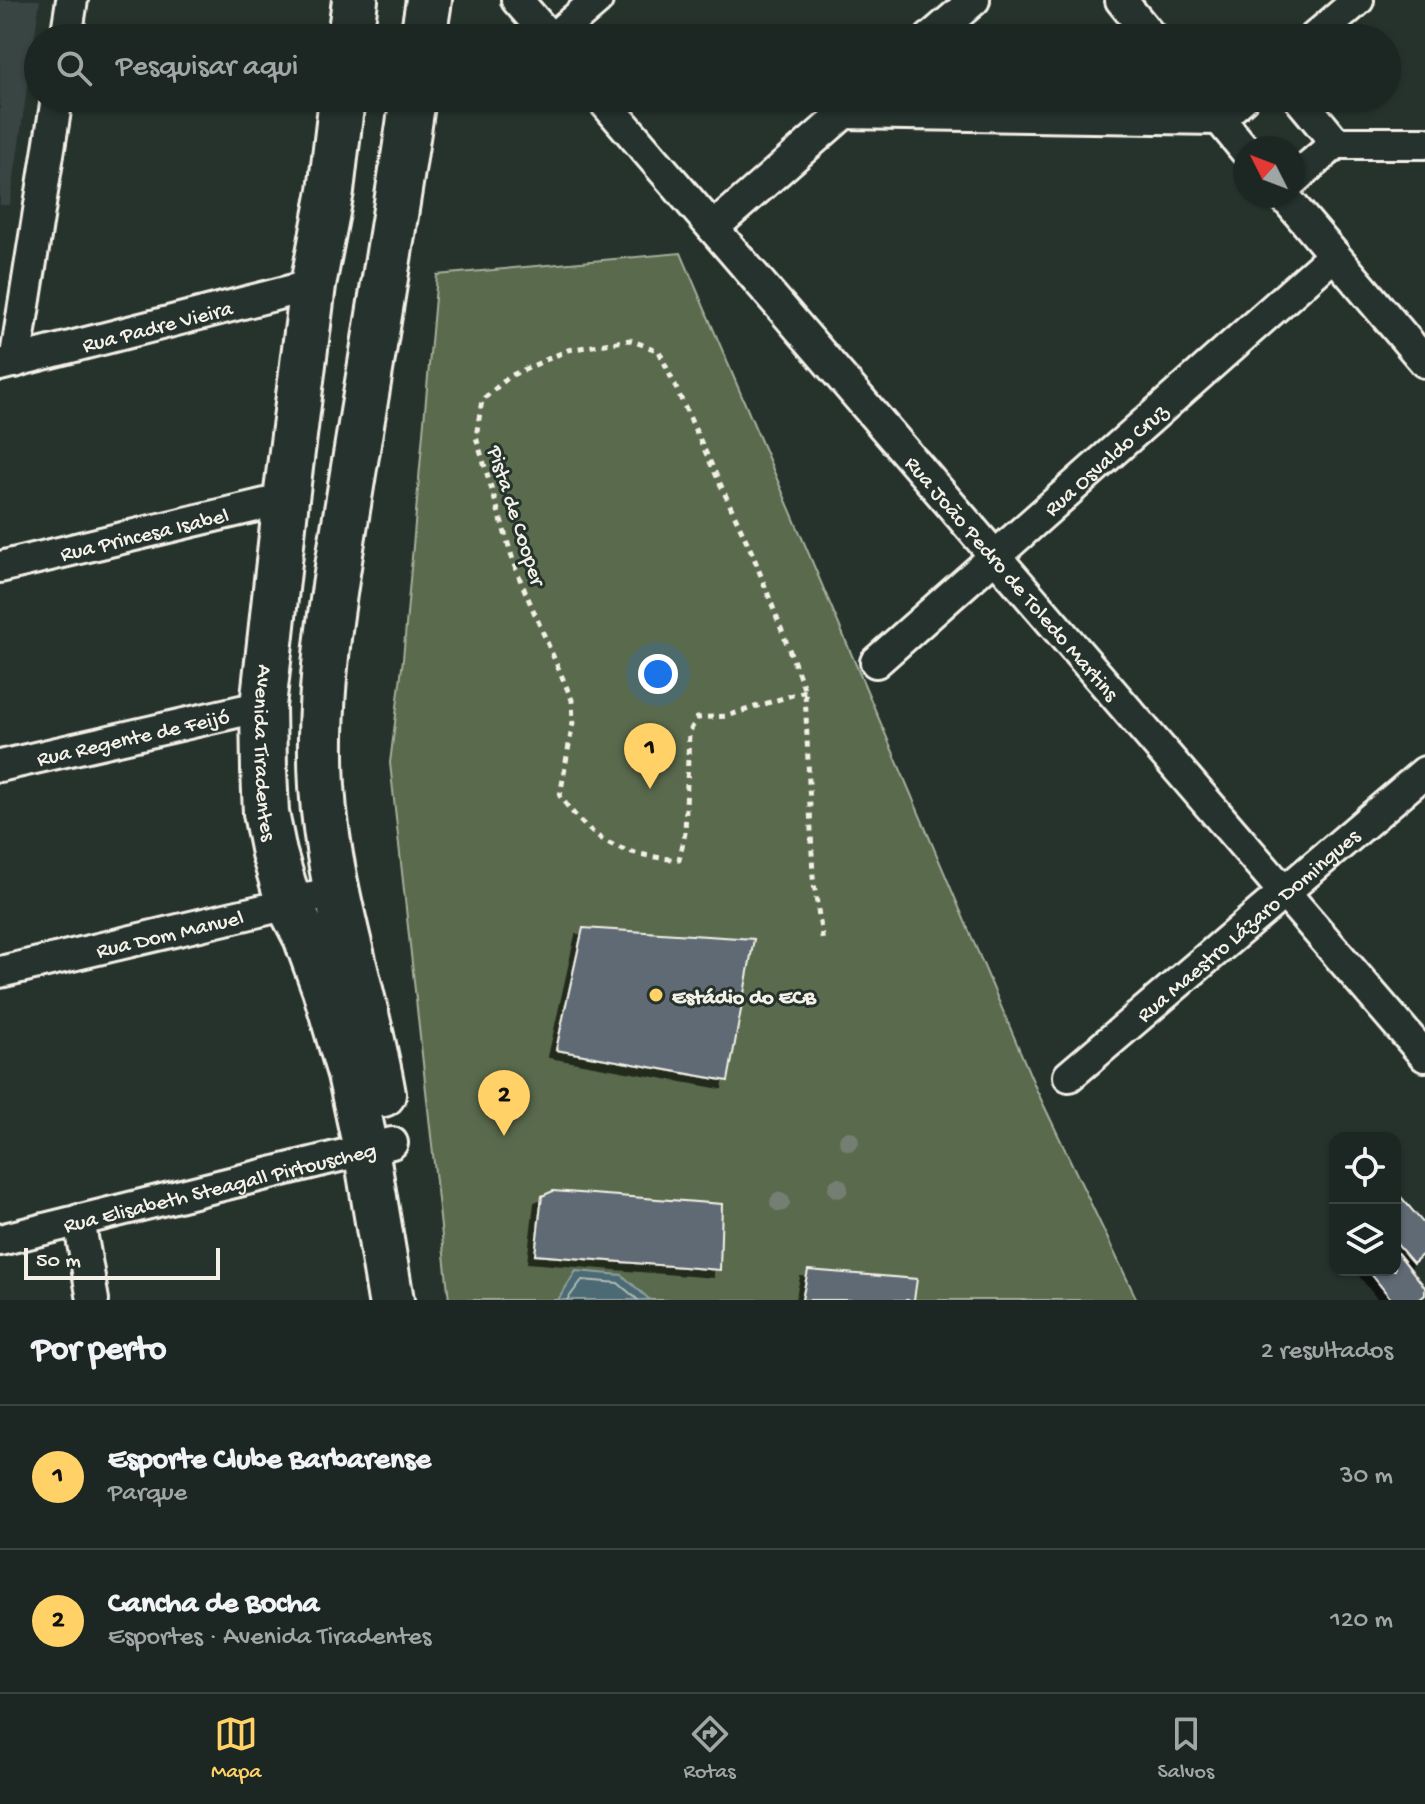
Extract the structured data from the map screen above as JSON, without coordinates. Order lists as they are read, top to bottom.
{
  "streets": {
    "main road": ["Avenida Tiradentes"],
    "street": [
      "Rua Padre Vieira",
      "Rua Osvaldo Cruz",
      "Rua Princesa Isabel",
      "Rua João Pedro de Toledo Martins",
      "Rua Regente de Feijó",
      "Rua Maestro Lázaro Domingues",
      "Rua Dom Manuel",
      "Rua Elisabeth Steagall Pirtouscheg"
    ],
    "path": ["Pista de Cooper"]
  },
  "crossings": [
    ["Rua Padre Vieira", "Avenida Tiradentes"],
    ["Rua Osvaldo Cruz", "Rua João Pedro de Toledo Martins"],
    ["Rua Princesa Isabel", "Avenida Tiradentes"],
    ["Rua João Pedro de Toledo Martins", "Rua Maestro Lázaro Domingues"],
    ["Rua Regente de Feijó", "Avenida Tiradentes"],
    ["Avenida Tiradentes", "Rua Dom Manuel"],
    ["Avenida Tiradentes", "Rua Elisabeth Steagall Pirtouscheg"]
  ],
  "places": ["Estádio do ECB"],
  "scale_bar": "50 m",
  "north": "top left",
  "page": {
    "search": "Pesquisar aqui",
    "pins": ["1", "2"],
    "scale": "50 m",
    "heading": ["Por perto", "2 resultados"],
    "list": [
      {
        "mark": "1",
        "name": "Esporte Clube Barbarense",
        "note": "Parque",
        "value": "30 m"
      },
      {
        "mark": "2",
        "name": "Cancha de Bocha",
        "note": "Esportes · Avenida Tiradentes",
        "value": "120 m"
      }
    ],
    "nav": ["Mapa", "Rotas", "Salvos"]
  }
}
